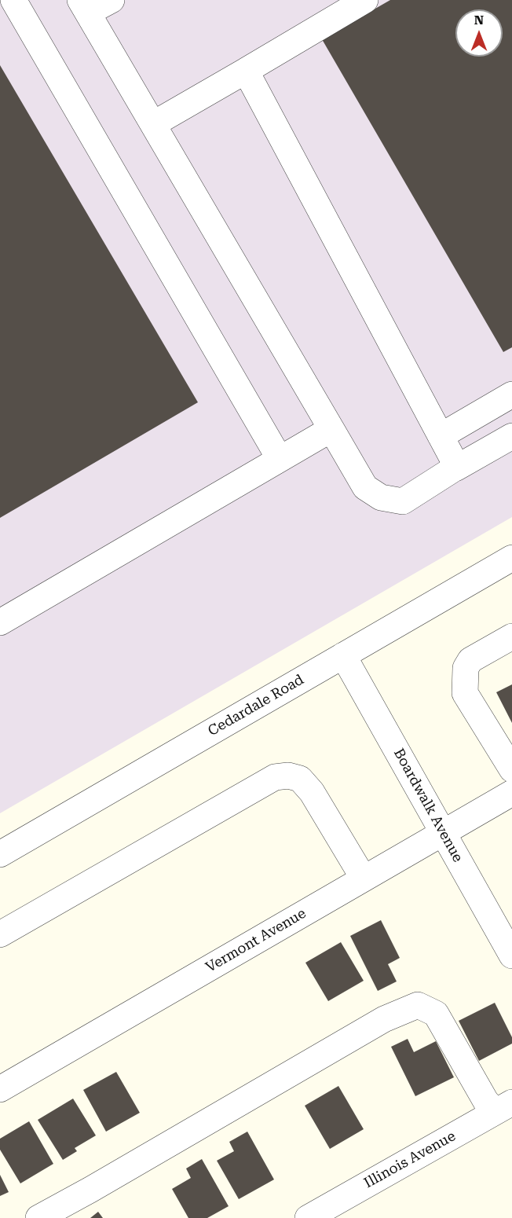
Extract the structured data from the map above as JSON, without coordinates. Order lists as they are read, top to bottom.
{
  "streets": {
    "street": [
      "Cedardale Road",
      "Boardwalk Avenue",
      "Vermont Avenue",
      "Illinois Avenue"
    ]
  },
  "crossings": [
    ["Cedardale Road", "Boardwalk Avenue"],
    ["Boardwalk Avenue", "Vermont Avenue"]
  ],
  "north": "top"
}
